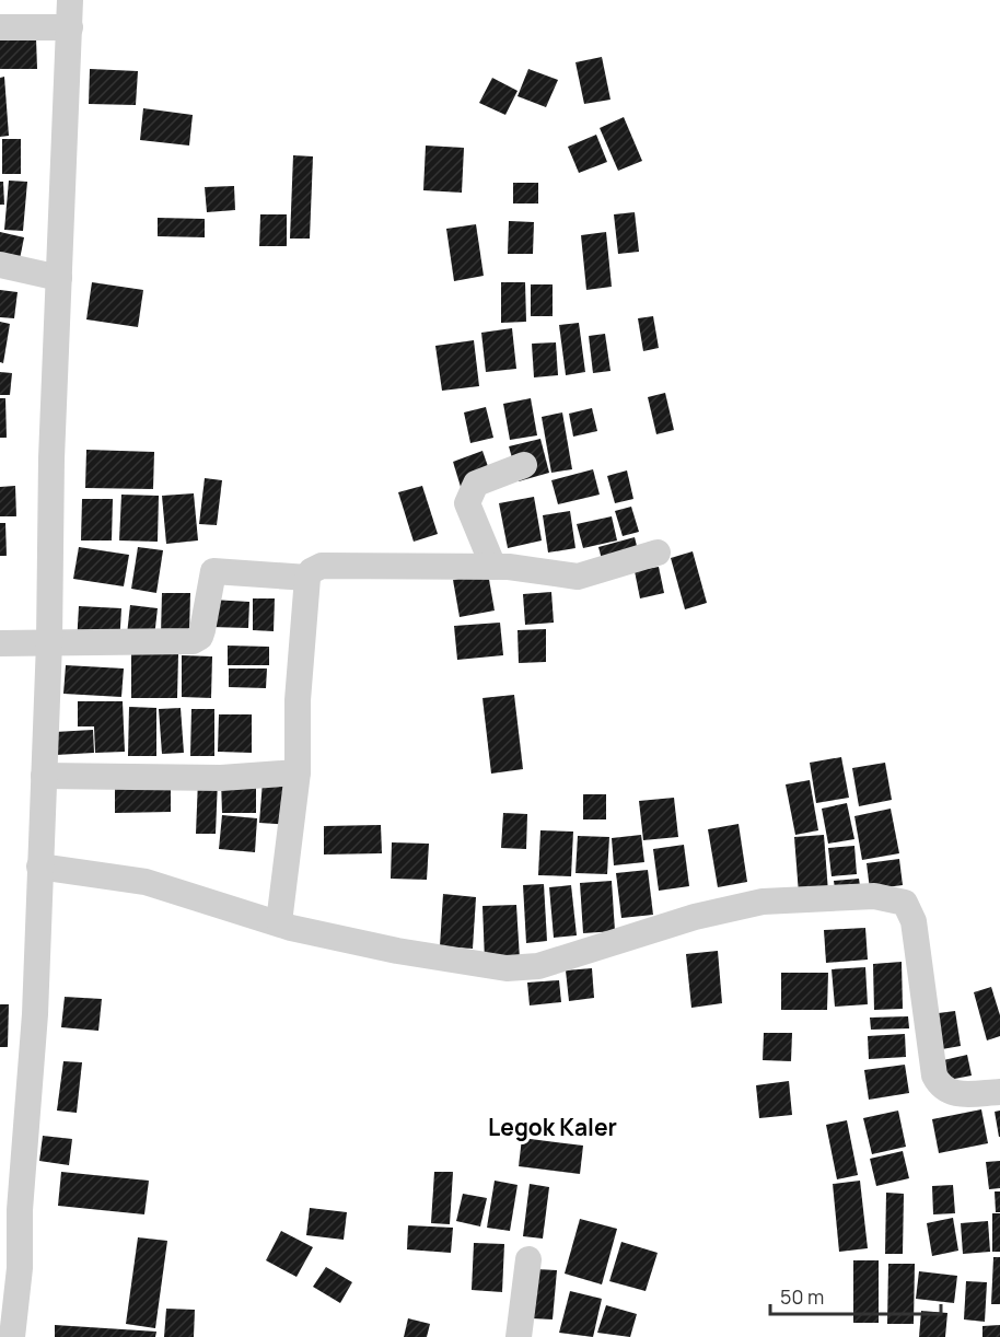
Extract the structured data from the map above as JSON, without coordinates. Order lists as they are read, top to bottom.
{
  "districts": ["Legok Kaler"],
  "scale_bar": "50 m"
}
